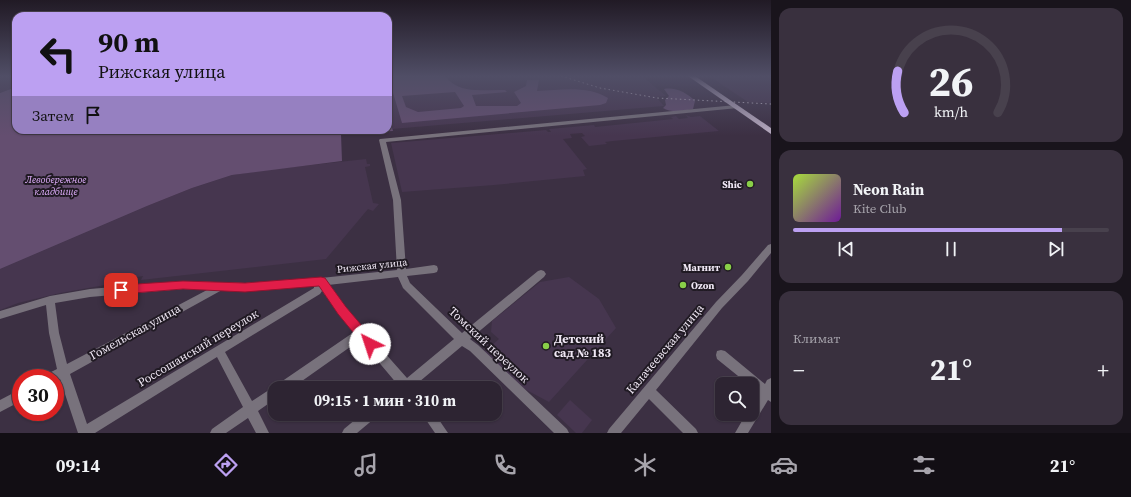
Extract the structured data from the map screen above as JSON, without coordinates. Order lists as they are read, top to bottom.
{
  "streets": {
    "street": [
      "Рижская улица",
      "Гомельская улица",
      "Томский переулок",
      "Россошанский переулок",
      "Калачеевская улица"
    ]
  },
  "crossings": [
    ["Рижская улица", "Гомельская улица"],
    ["Рижская улица", "Томский переулок"],
    ["Рижская улица", "Россошанский переулок"]
  ],
  "parks": ["Левобережное кладбище"],
  "places": [
    "Shic",
    "Магнит",
    "Ozon",
    "Детский сад № 183"
  ],
  "page": {
    "turn": ["90 m", "Рижская улица"],
    "then": "Затем",
    "song": ["Neon Rain", "Kite Club"],
    "tile": "Климат",
    "heat": ["−", "21°", "+"],
    "limit": "30",
    "trip": "09:15 · 1 мин · 310 m",
    "tabs": ["09:14", "21°"],
    "gauge": ["26", "km/h"]
  }
}
